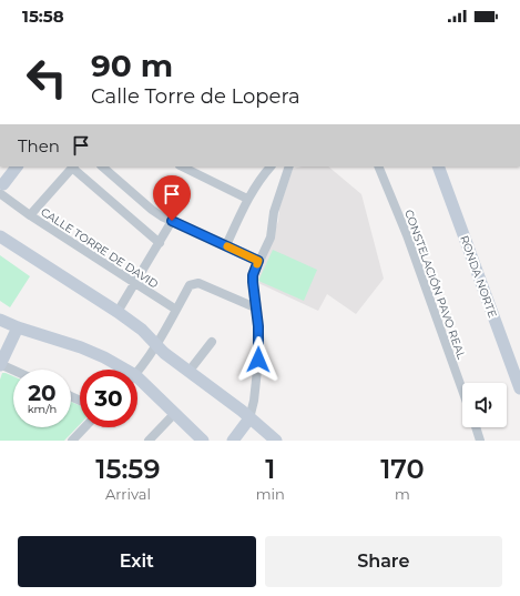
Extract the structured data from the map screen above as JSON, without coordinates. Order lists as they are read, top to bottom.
{
  "streets": {
    "street": ["CALLE TORRE DE DAVID", "RONDA NORTE", "CONSTELACIÓN PAVO REAL"]
  },
  "page": {
    "status": "15:58",
    "turn": ["90 m", "Calle Torre de Lopera"],
    "then": "Then",
    "speed": "20 km/h",
    "limit": "30",
    "eta": [
      "15:59",
      "Arrival",
      "1",
      "min",
      "170",
      "m"
    ],
    "buttons": ["Exit", "Share"]
  }
}
